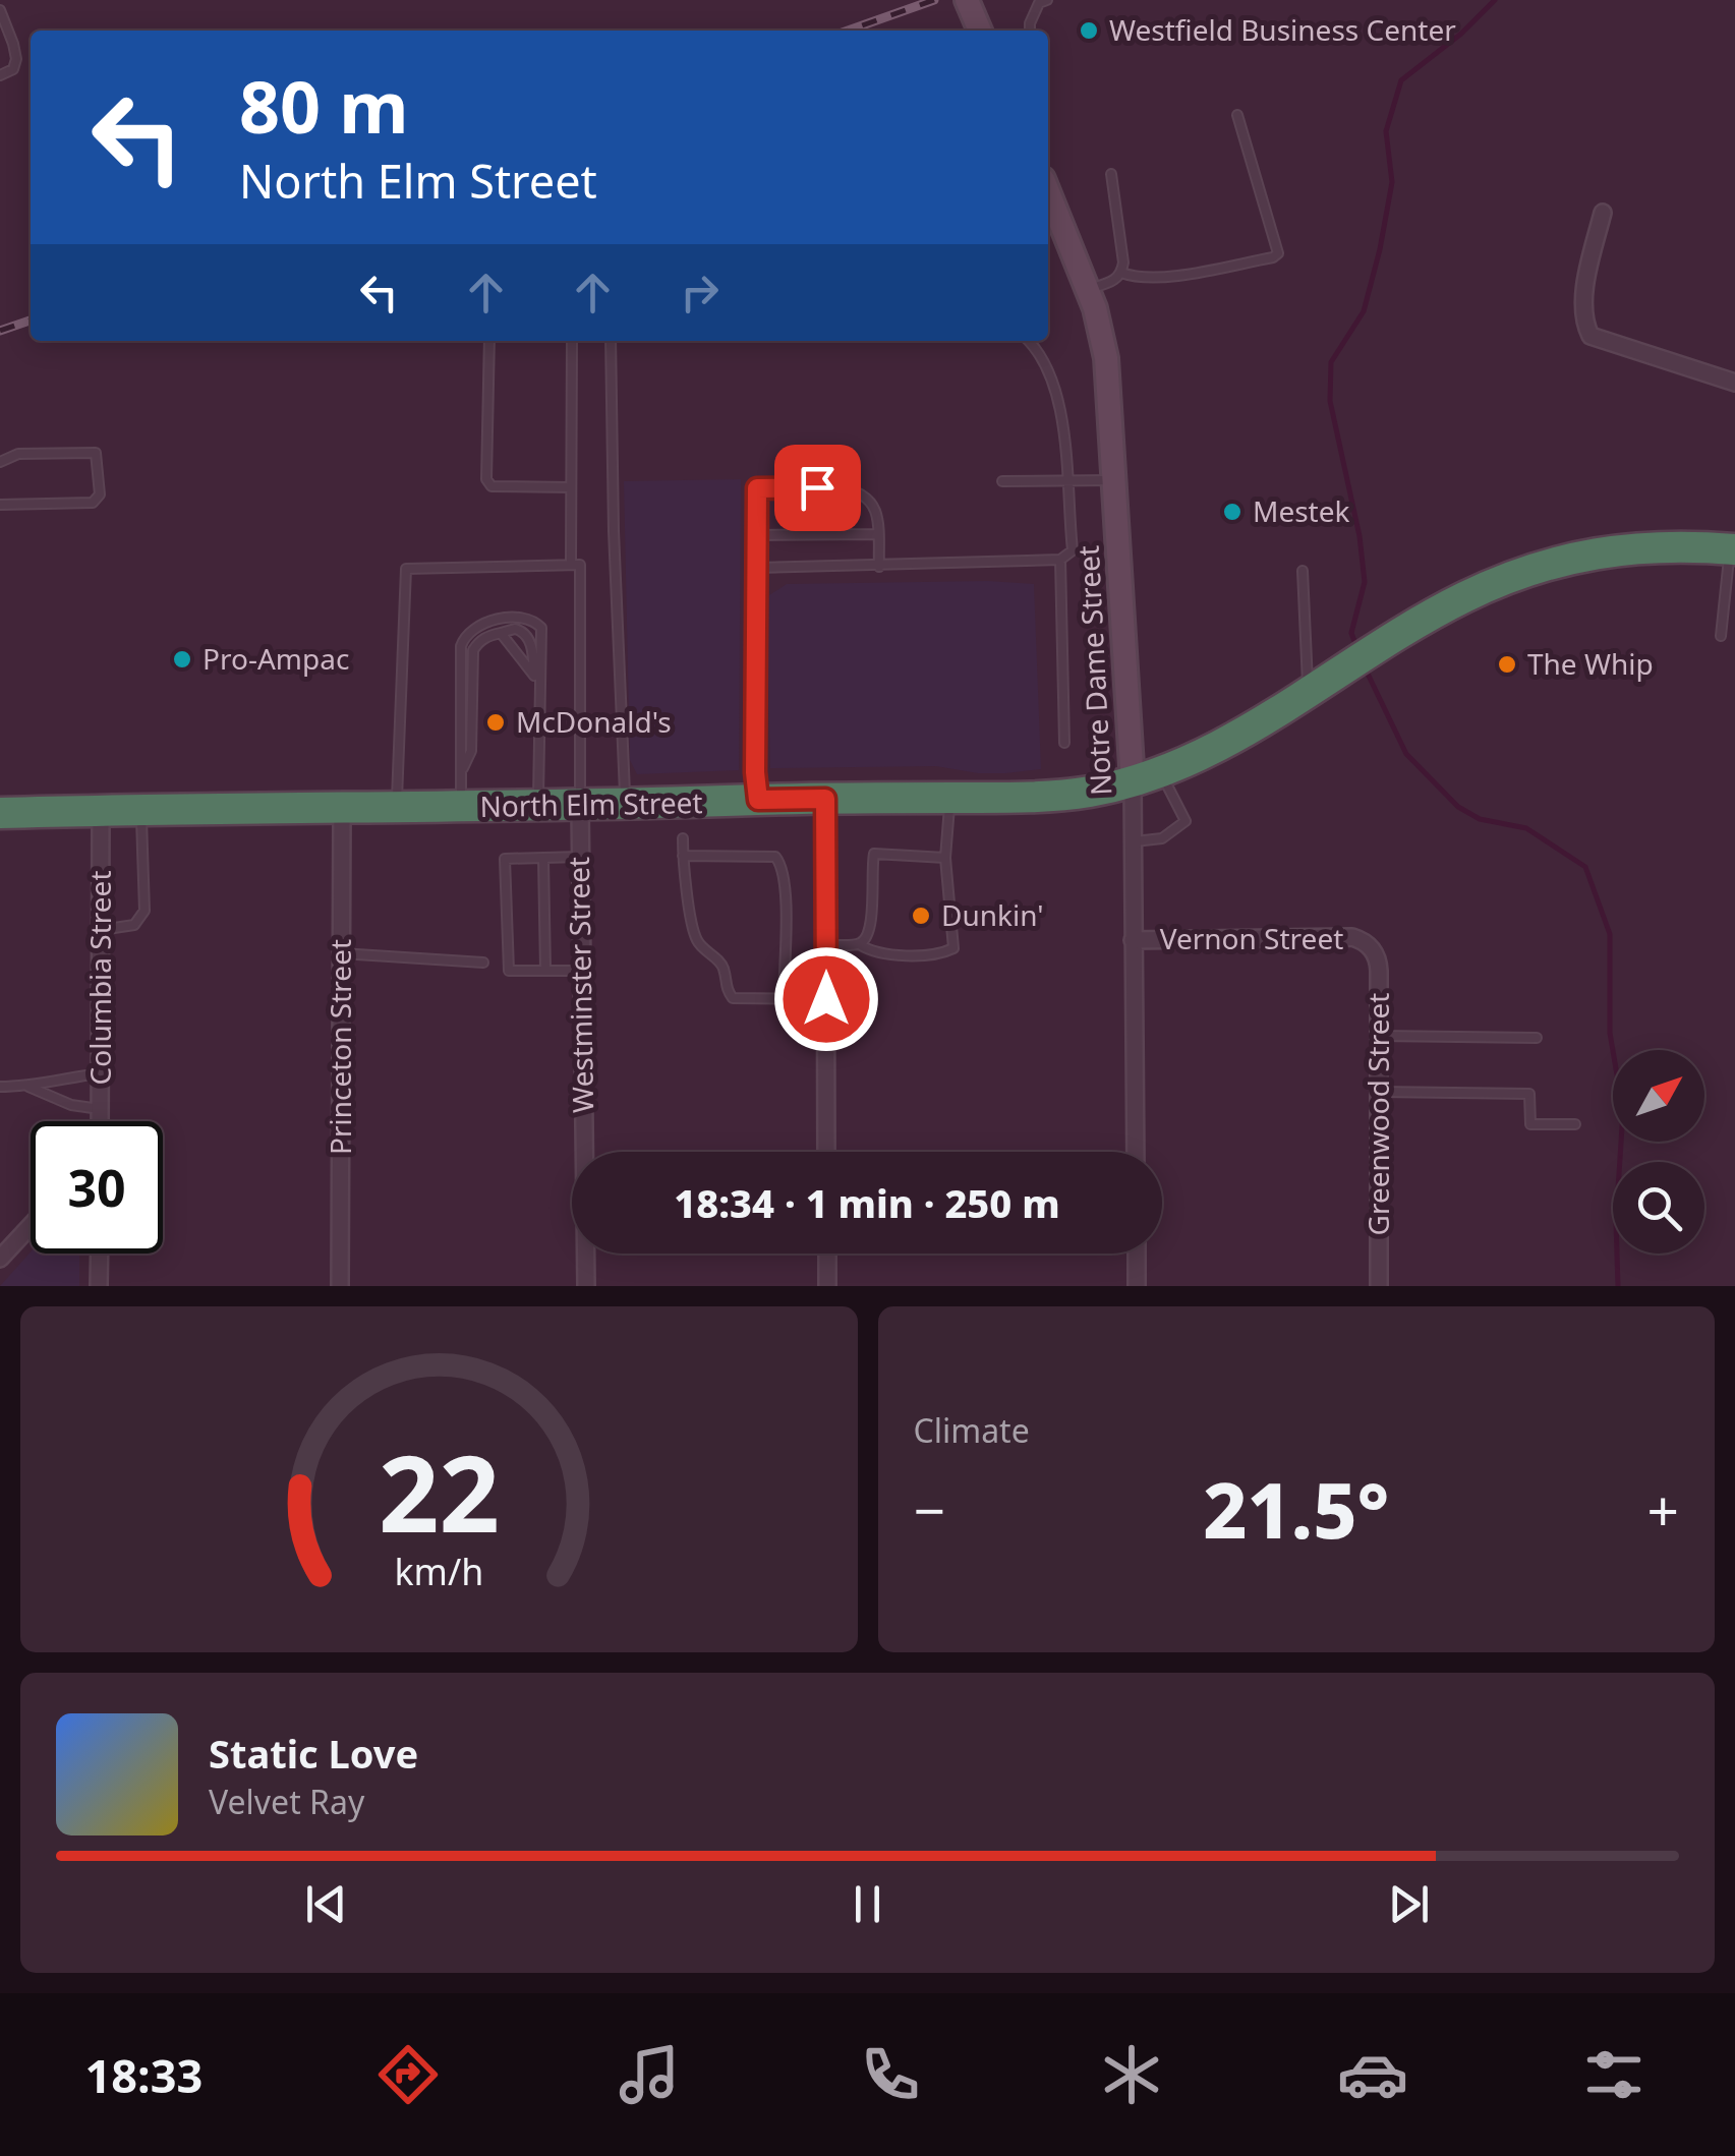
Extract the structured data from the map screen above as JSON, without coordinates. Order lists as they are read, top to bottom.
{
  "streets": {
    "highway": ["North Elm Street"],
    "main road": ["Notre Dame Street"],
    "street": [
      "Vernon Street",
      "Columbia Street",
      "Westminster Street",
      "Princeton Street",
      "Greenwood Street"
    ]
  },
  "crossings": [
    ["Notre Dame Street", "North Elm Street"],
    ["Notre Dame Street", "Vernon Street"],
    ["North Elm Street", "Columbia Street"],
    ["North Elm Street", "Westminster Street"],
    ["North Elm Street", "Princeton Street"],
    ["Vernon Street", "Greenwood Street"]
  ],
  "places": [
    "Westfield Business Center",
    "Mestek",
    "Pro-Ampac",
    "The Whip",
    "McDonald's",
    "Dunkin'"
  ],
  "north": "top right",
  "page": {
    "turn": ["80 m", "North Elm Street"],
    "limit": "30",
    "trip": "18:34 · 1 min · 250 m",
    "tile": "Climate",
    "heat": ["−", "21.5°", "+"],
    "song": ["Static Love", "Velvet Ray"],
    "tabs": "18:33",
    "gauge": ["22", "km/h"]
  }
}
